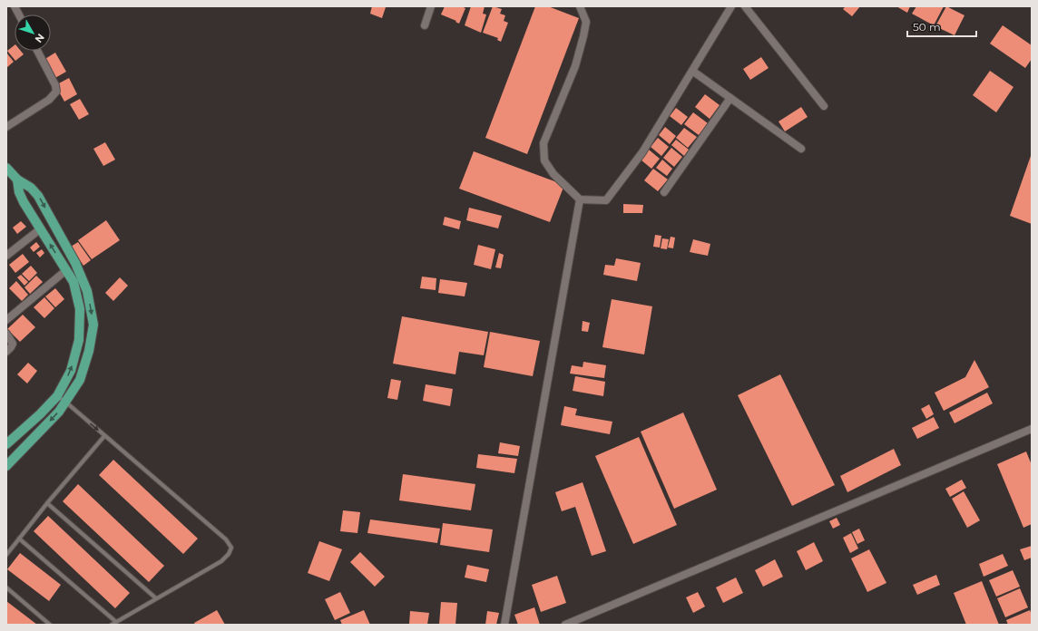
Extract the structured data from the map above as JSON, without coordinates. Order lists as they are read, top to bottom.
{
  "scale_bar": "50 m",
  "north": "bottom right"
}
